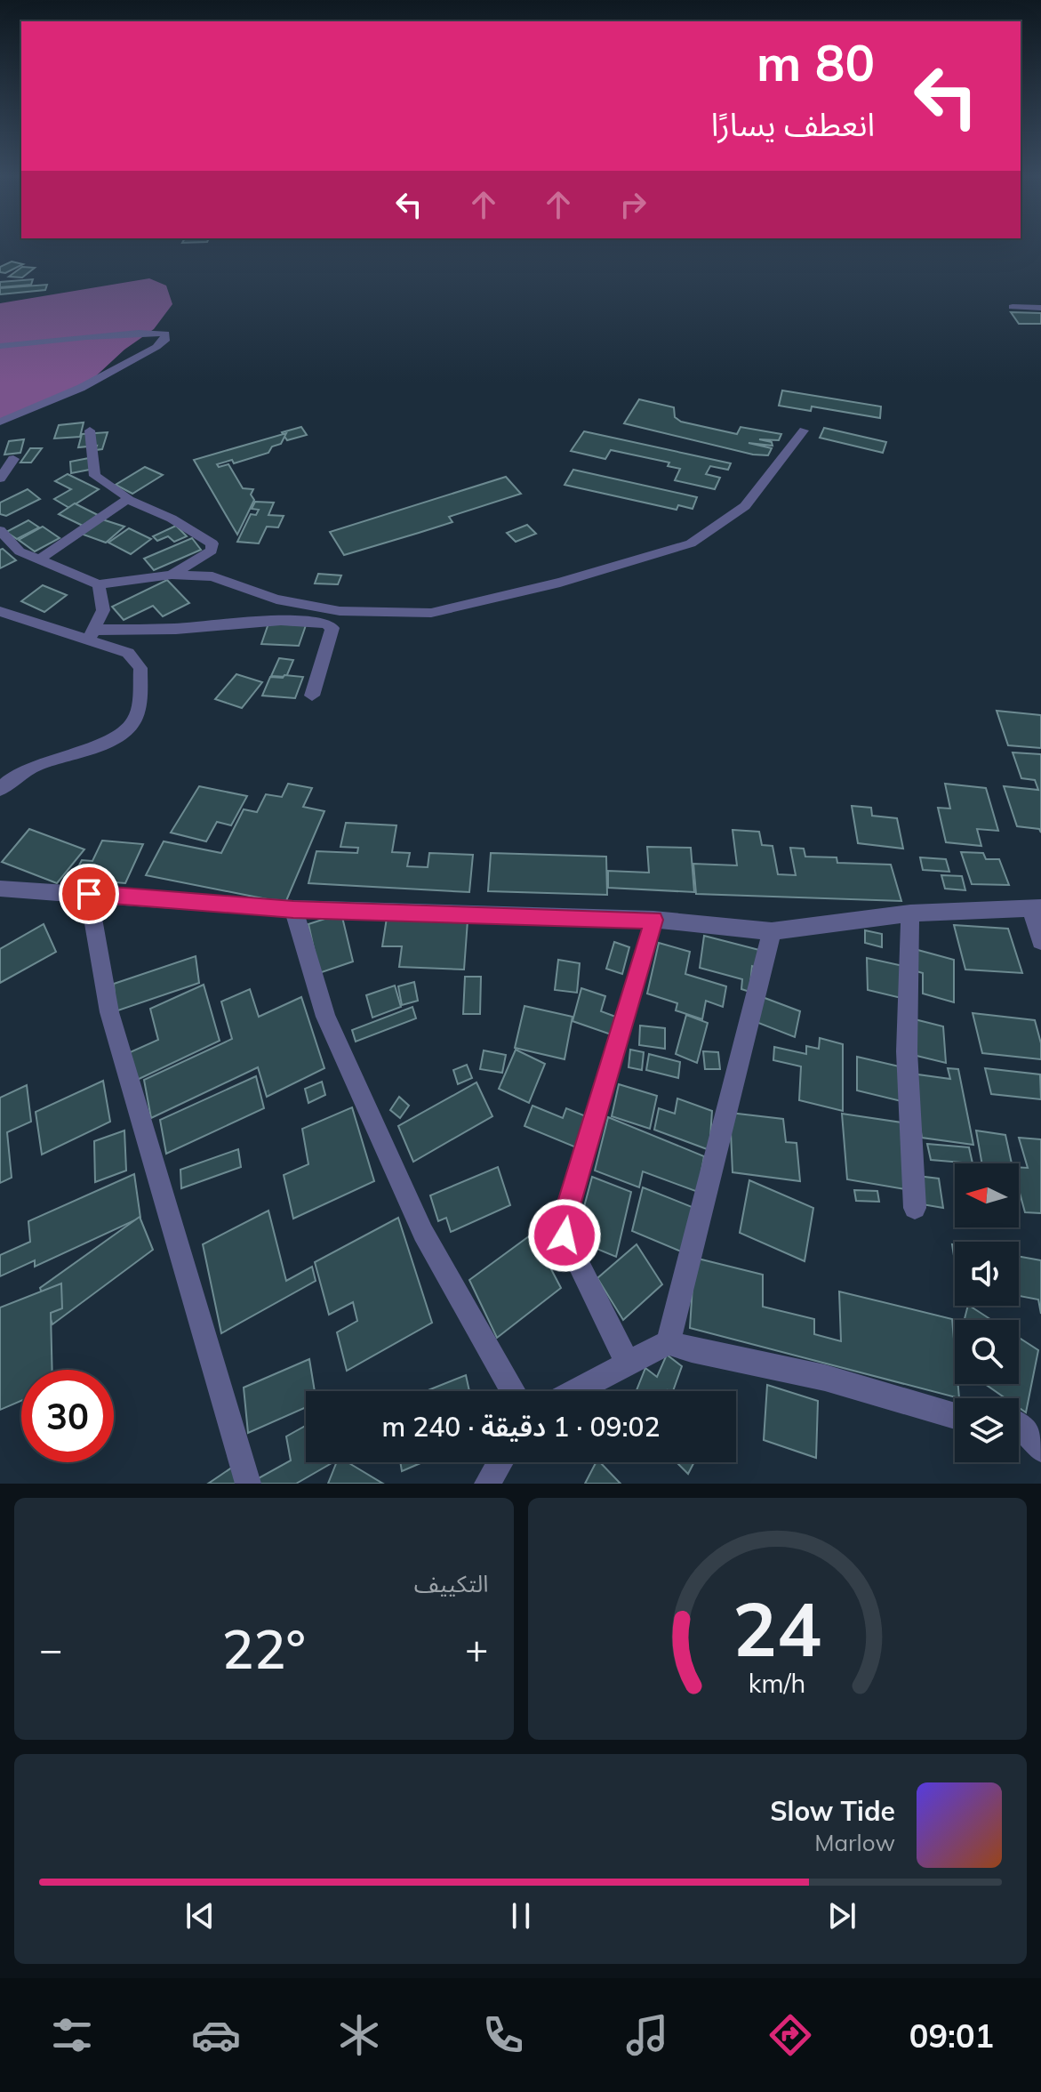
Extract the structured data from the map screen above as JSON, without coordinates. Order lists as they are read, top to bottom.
{
  "north": "left",
  "page": {
    "turn": ["80 m", "انعطف يسارًا"],
    "limit": "30",
    "trip": "09:02 · 1 دقيقة · 240 m",
    "tile": "التكييف",
    "heat": ["−", "22°", "+"],
    "song": ["Slow Tide", "Marlow"],
    "tabs": "09:01",
    "gauge": ["24", "km/h"]
  }
}
